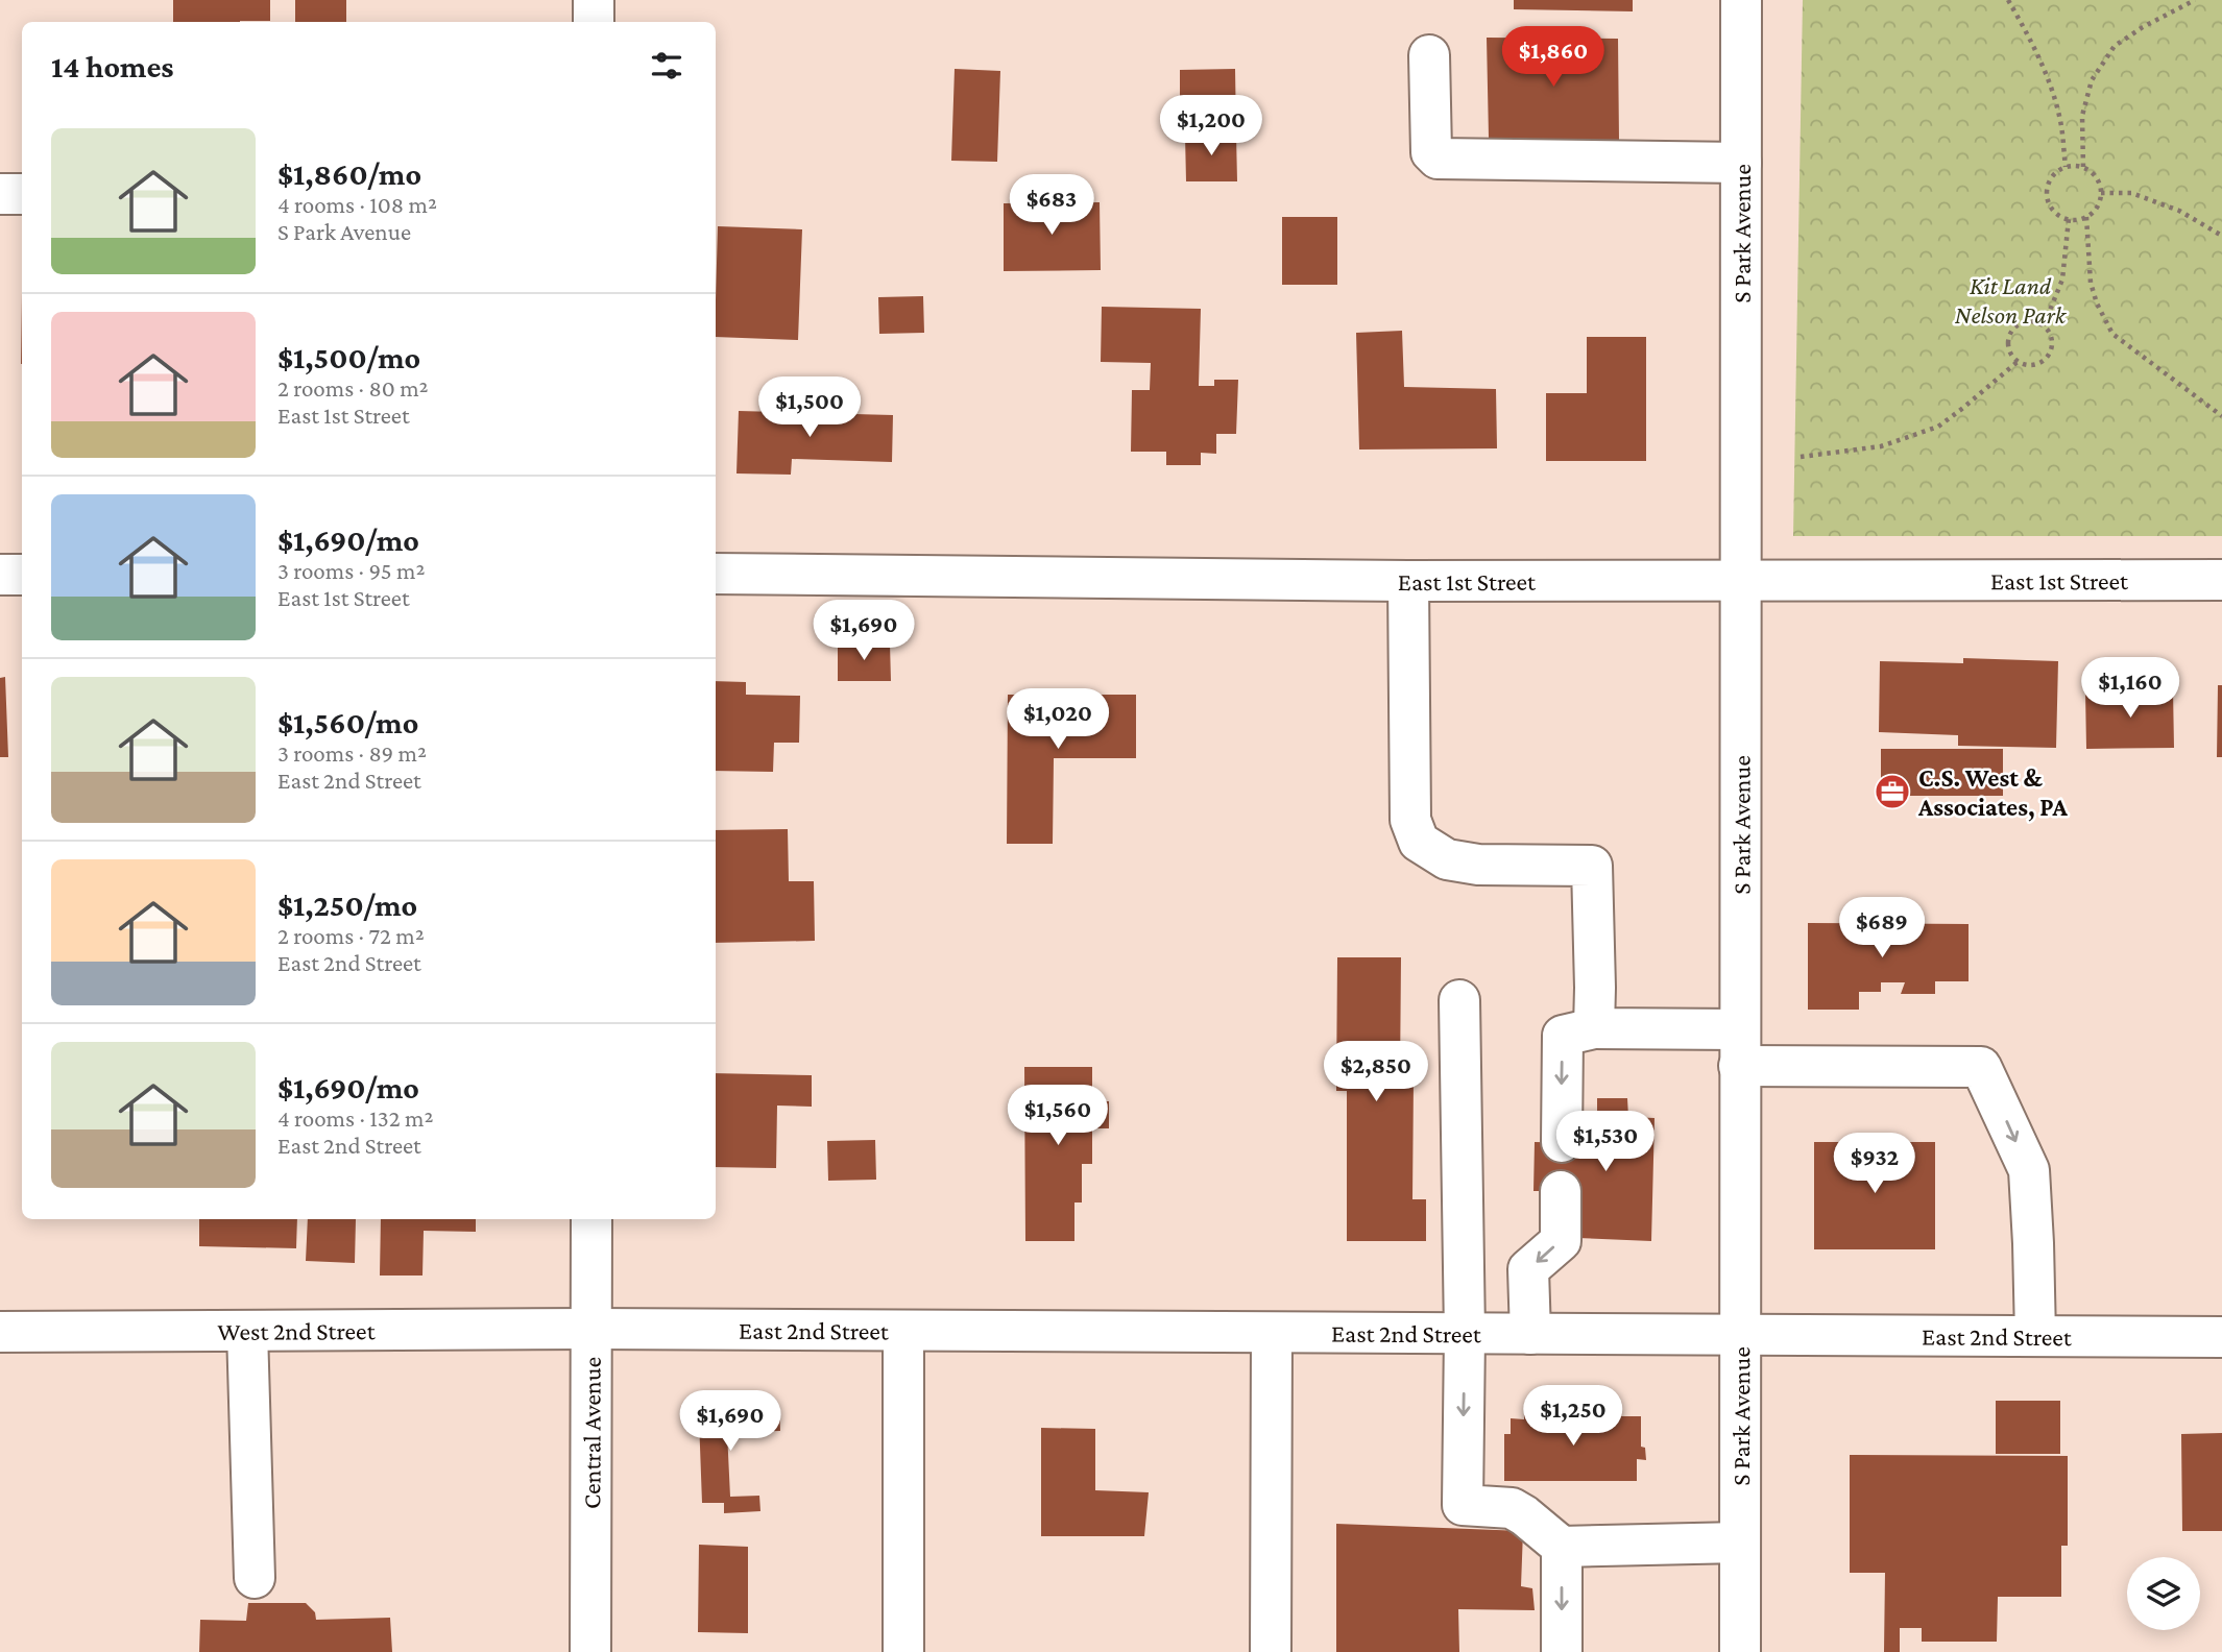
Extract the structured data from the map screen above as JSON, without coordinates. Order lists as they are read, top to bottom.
{
  "streets": {
    "street": [
      "S Park Avenue",
      "East 1st Street",
      "West 2nd Street",
      "East 2nd Street",
      "Central Avenue"
    ]
  },
  "crossings": [
    ["S Park Avenue", "East 1st Street"],
    ["S Park Avenue", "East 2nd Street"],
    ["West 2nd Street", "East 2nd Street"],
    ["West 2nd Street", "Central Avenue"],
    ["East 2nd Street", "Central Avenue"]
  ],
  "parks": ["Kit Land Nelson Park"],
  "places": {
    "office": ["C.S. West & Associates, PA"]
  },
  "page": {
    "heading": "14 homes",
    "price": [
      "$1,860",
      "$1,200",
      "$683",
      "$1,500",
      "$1,690",
      "$1,160",
      "$1,020",
      "$689",
      "$2,850",
      "$1,560",
      "$1,530",
      "$932",
      "$1,250",
      "$1,690"
    ],
    "list": [
      {
        "name": "$1,860/mo",
        "note": "4 rooms · 108 m² · S Park Avenue"
      },
      {
        "name": "$1,500/mo",
        "note": "2 rooms · 80 m² · East 1st Street"
      },
      {
        "name": "$1,690/mo",
        "note": "3 rooms · 95 m² · East 1st Street"
      },
      {
        "name": "$1,560/mo",
        "note": "3 rooms · 89 m² · East 2nd Street"
      },
      {
        "name": "$1,250/mo",
        "note": "2 rooms · 72 m² · East 2nd Street"
      },
      {
        "name": "$1,690/mo",
        "note": "4 rooms · 132 m² · East 2nd Street"
      }
    ]
  }
}
